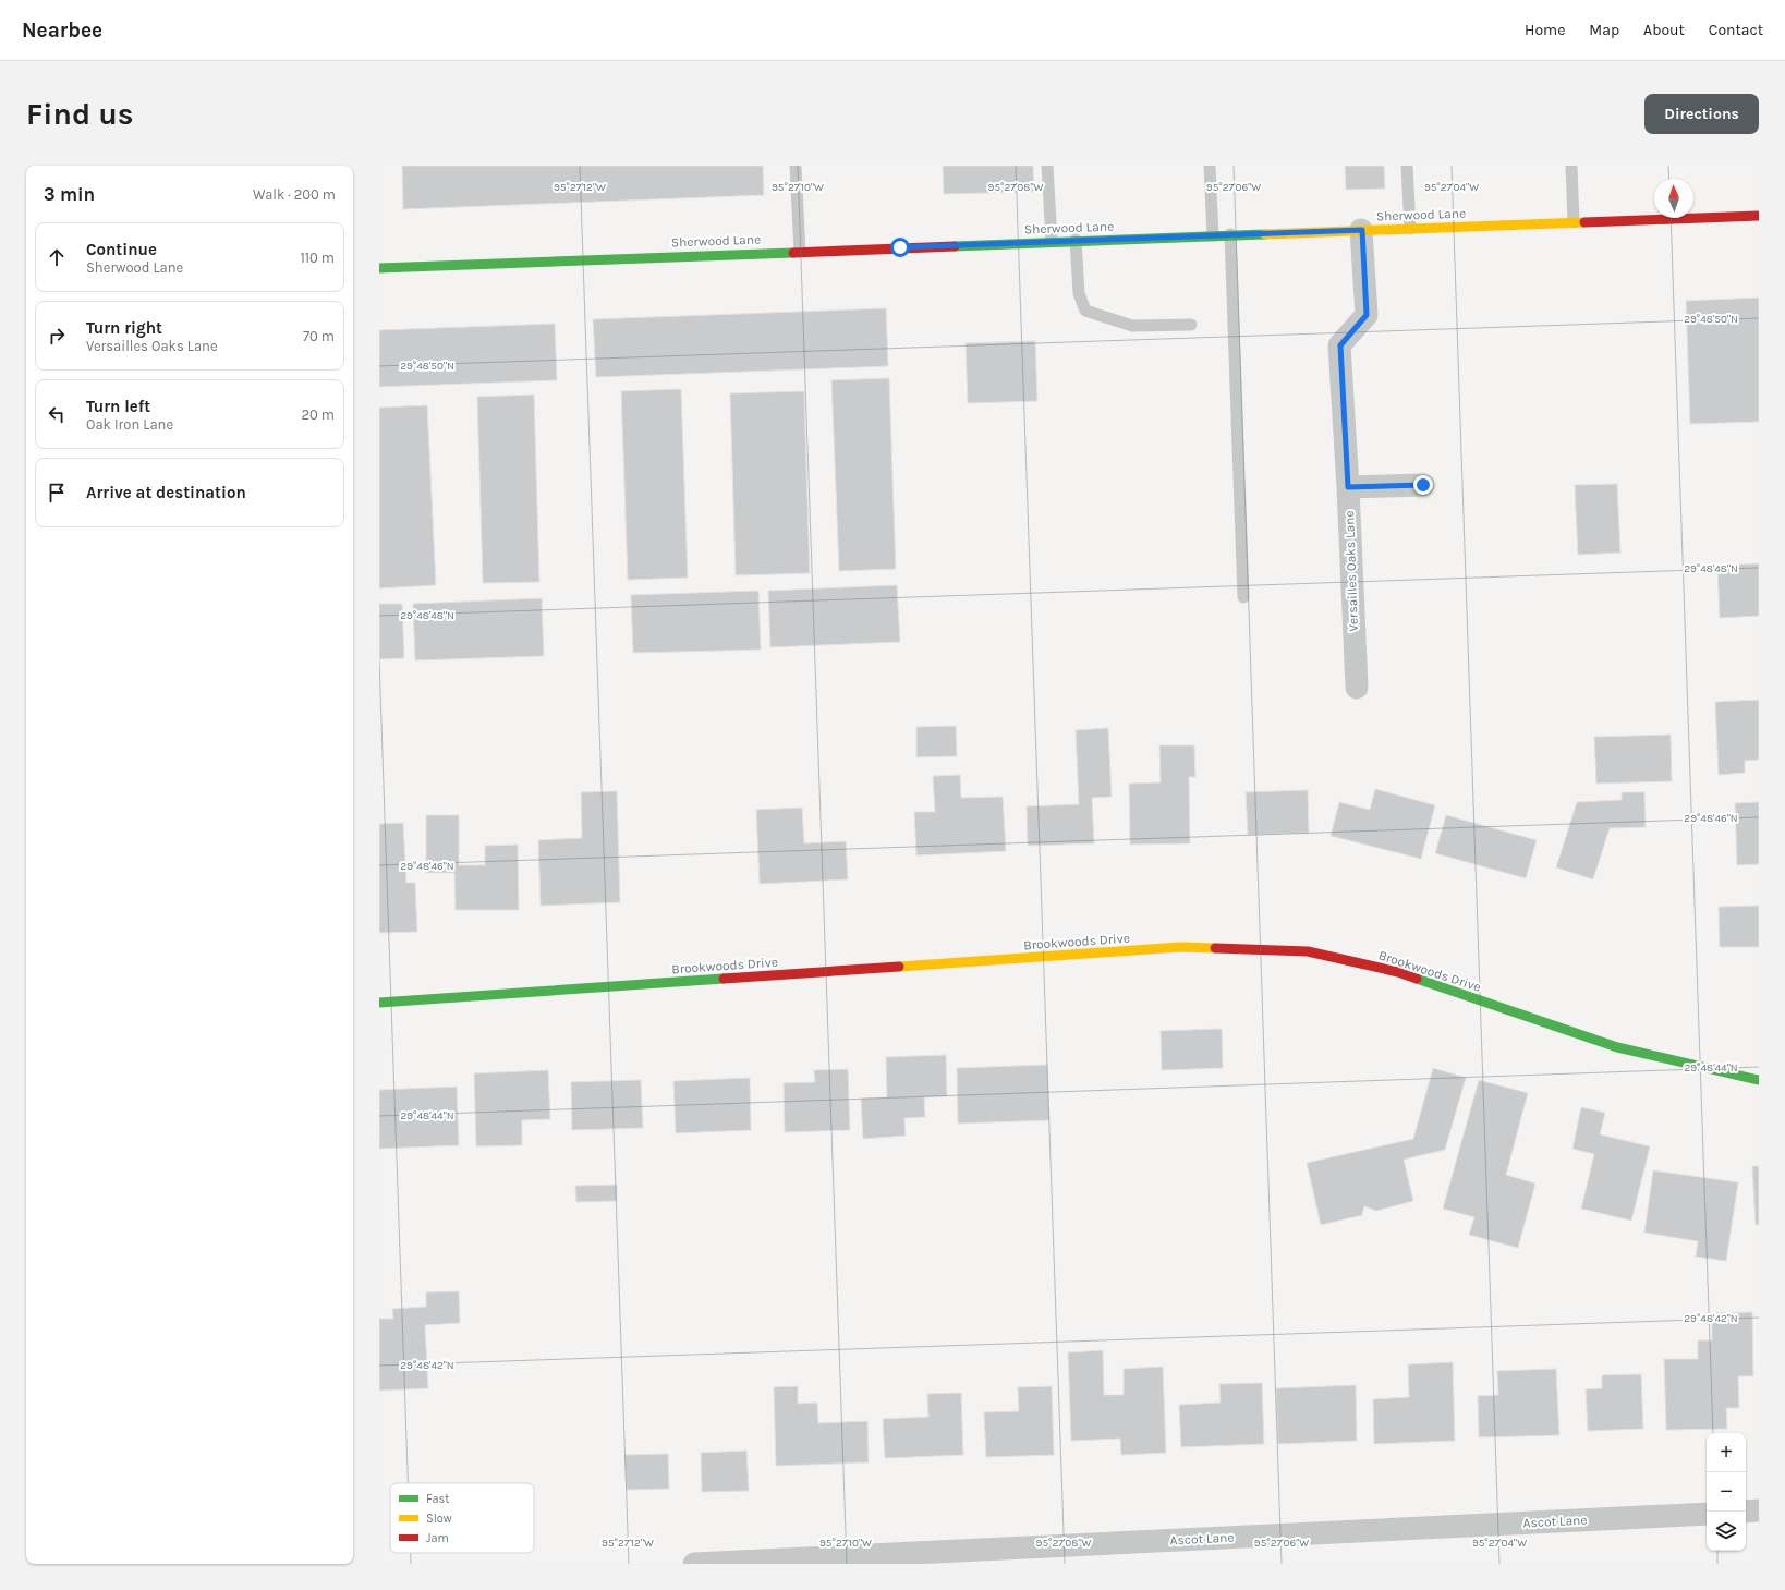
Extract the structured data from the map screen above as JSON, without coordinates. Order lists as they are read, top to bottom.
{
  "streets": {
    "street": [
      "Sherwood Lane",
      "Versailles Oaks Lane",
      "Brookwoods Drive",
      "Ascot Lane"
    ]
  },
  "crossings": [
    ["Sherwood Lane", "Versailles Oaks Lane"]
  ],
  "legend": ["Fast", "Slow", "Jam"],
  "north": "top",
  "page": {
    "header": "Nearbee",
    "nav": [
      "Home",
      "Map",
      "About",
      "Contact"
    ],
    "buttons": "Directions",
    "title": "Find us",
    "heading": ["3 min", "Walk · 200 m"],
    "list": [
      ["Continue", "Sherwood Lane", "110 m"],
      ["Turn right", "Versailles Oaks Lane", "70 m"],
      ["Turn left", "Oak Iron Lane", "20 m"],
      "Arrive at destination"
    ],
    "map_buttons": ["+", "−"]
  },
  "coordinates": [
    "95°27'12\"W",
    "95°27'10\"W",
    "95°27'08\"W",
    "95°27'06\"W",
    "95°27'04\"W",
    "29°48'50\"N",
    "29°48'48\"N",
    "29°48'46\"N",
    "29°48'44\"N",
    "29°48'42\"N"
  ]
}
